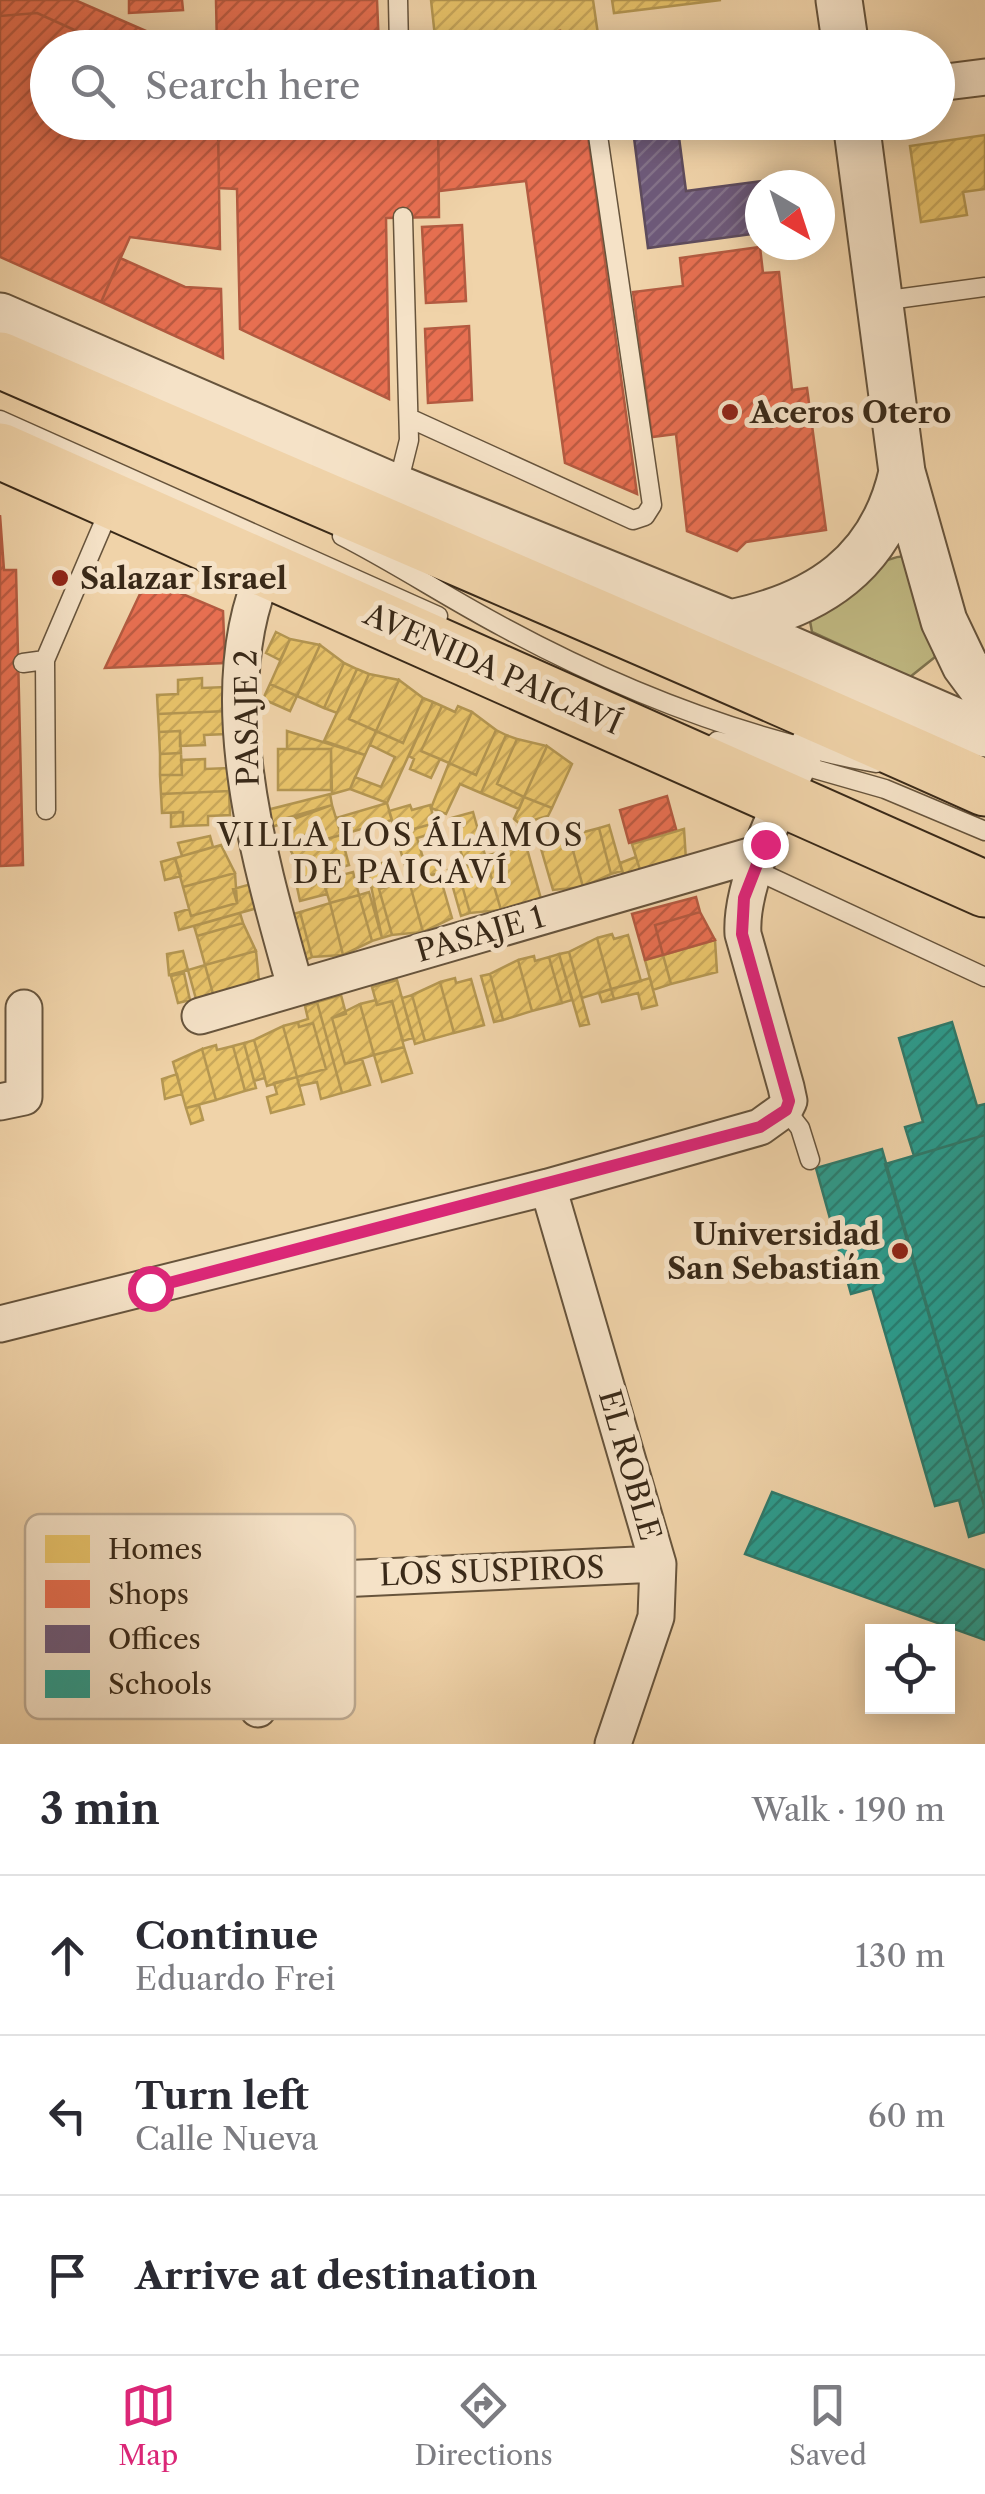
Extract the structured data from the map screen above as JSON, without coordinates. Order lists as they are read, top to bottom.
{
  "streets": {
    "main road": ["AVENIDA PAICAVÍ"],
    "street": [
      "PASAJE 2",
      "PASAJE 1",
      "EL ROBLE",
      "LOS SUSPIROS"
    ]
  },
  "crossings": [
    ["AVENIDA PAICAVÍ", "PASAJE 2"],
    ["PASAJE 2", "PASAJE 1"],
    ["EL ROBLE", "LOS SUSPIROS"]
  ],
  "districts": ["VILLA LOS ÁLAMOS DE PAICAVÍ"],
  "places": ["Aceros Otero", "Salazar Israel", "Universidad San Sebastián"],
  "legend": [
    "Homes",
    "Shops",
    "Offices",
    "Schools"
  ],
  "north": "bottom right",
  "page": {
    "search": "Search here",
    "heading": ["3 min", "Walk · 190 m"],
    "list": [
      ["Continue", "Eduardo Frei", "130 m"],
      ["Turn left", "Calle Nueva", "60 m"],
      "Arrive at destination"
    ],
    "nav": ["Map", "Directions", "Saved"]
  }
}
